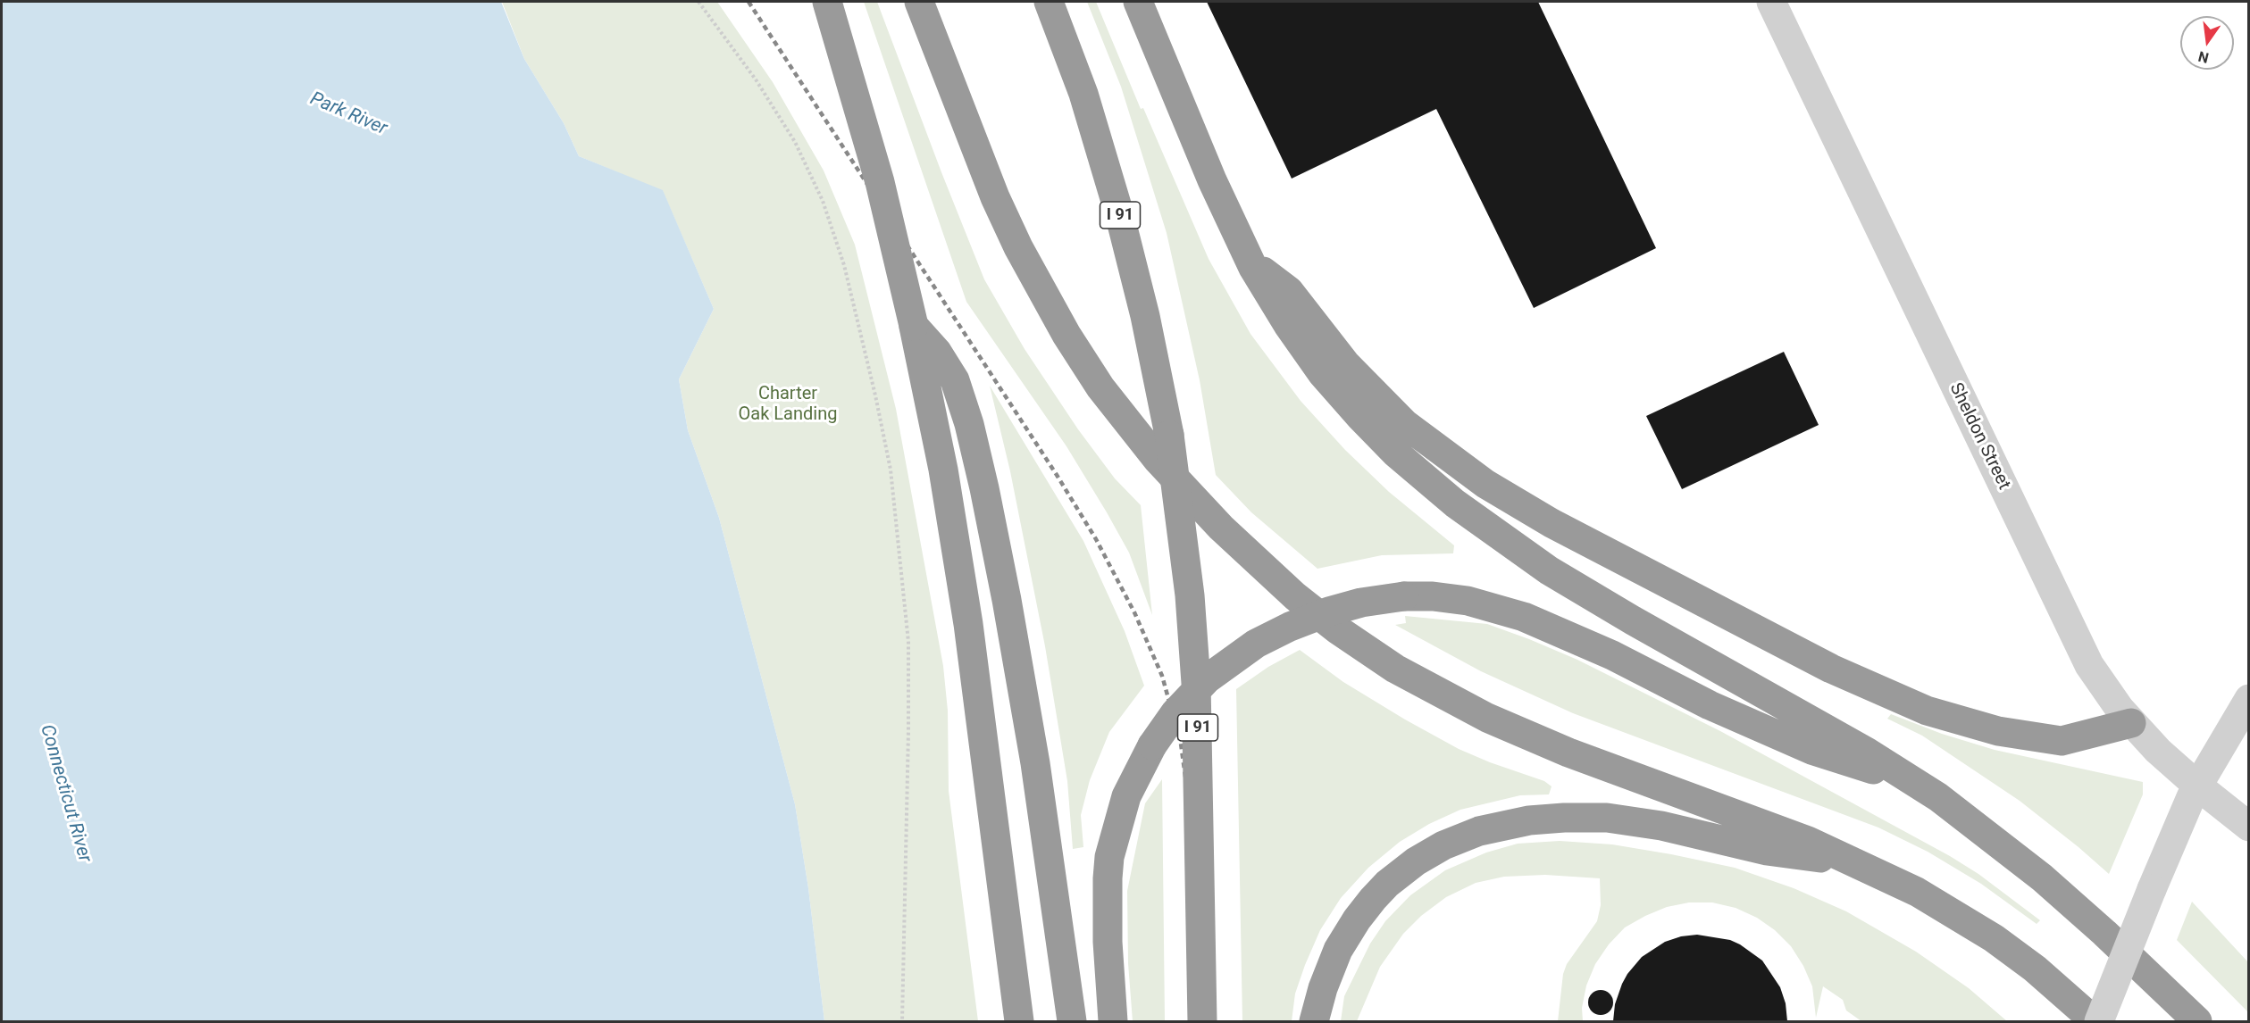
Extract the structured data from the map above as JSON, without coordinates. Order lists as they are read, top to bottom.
{
  "streets": {
    "highway": ["I 91"],
    "street": ["Sheldon Street"]
  },
  "water": ["Park River", "Connecticut River"],
  "parks": ["Charter Oak Landing"],
  "north": "bottom"
}
